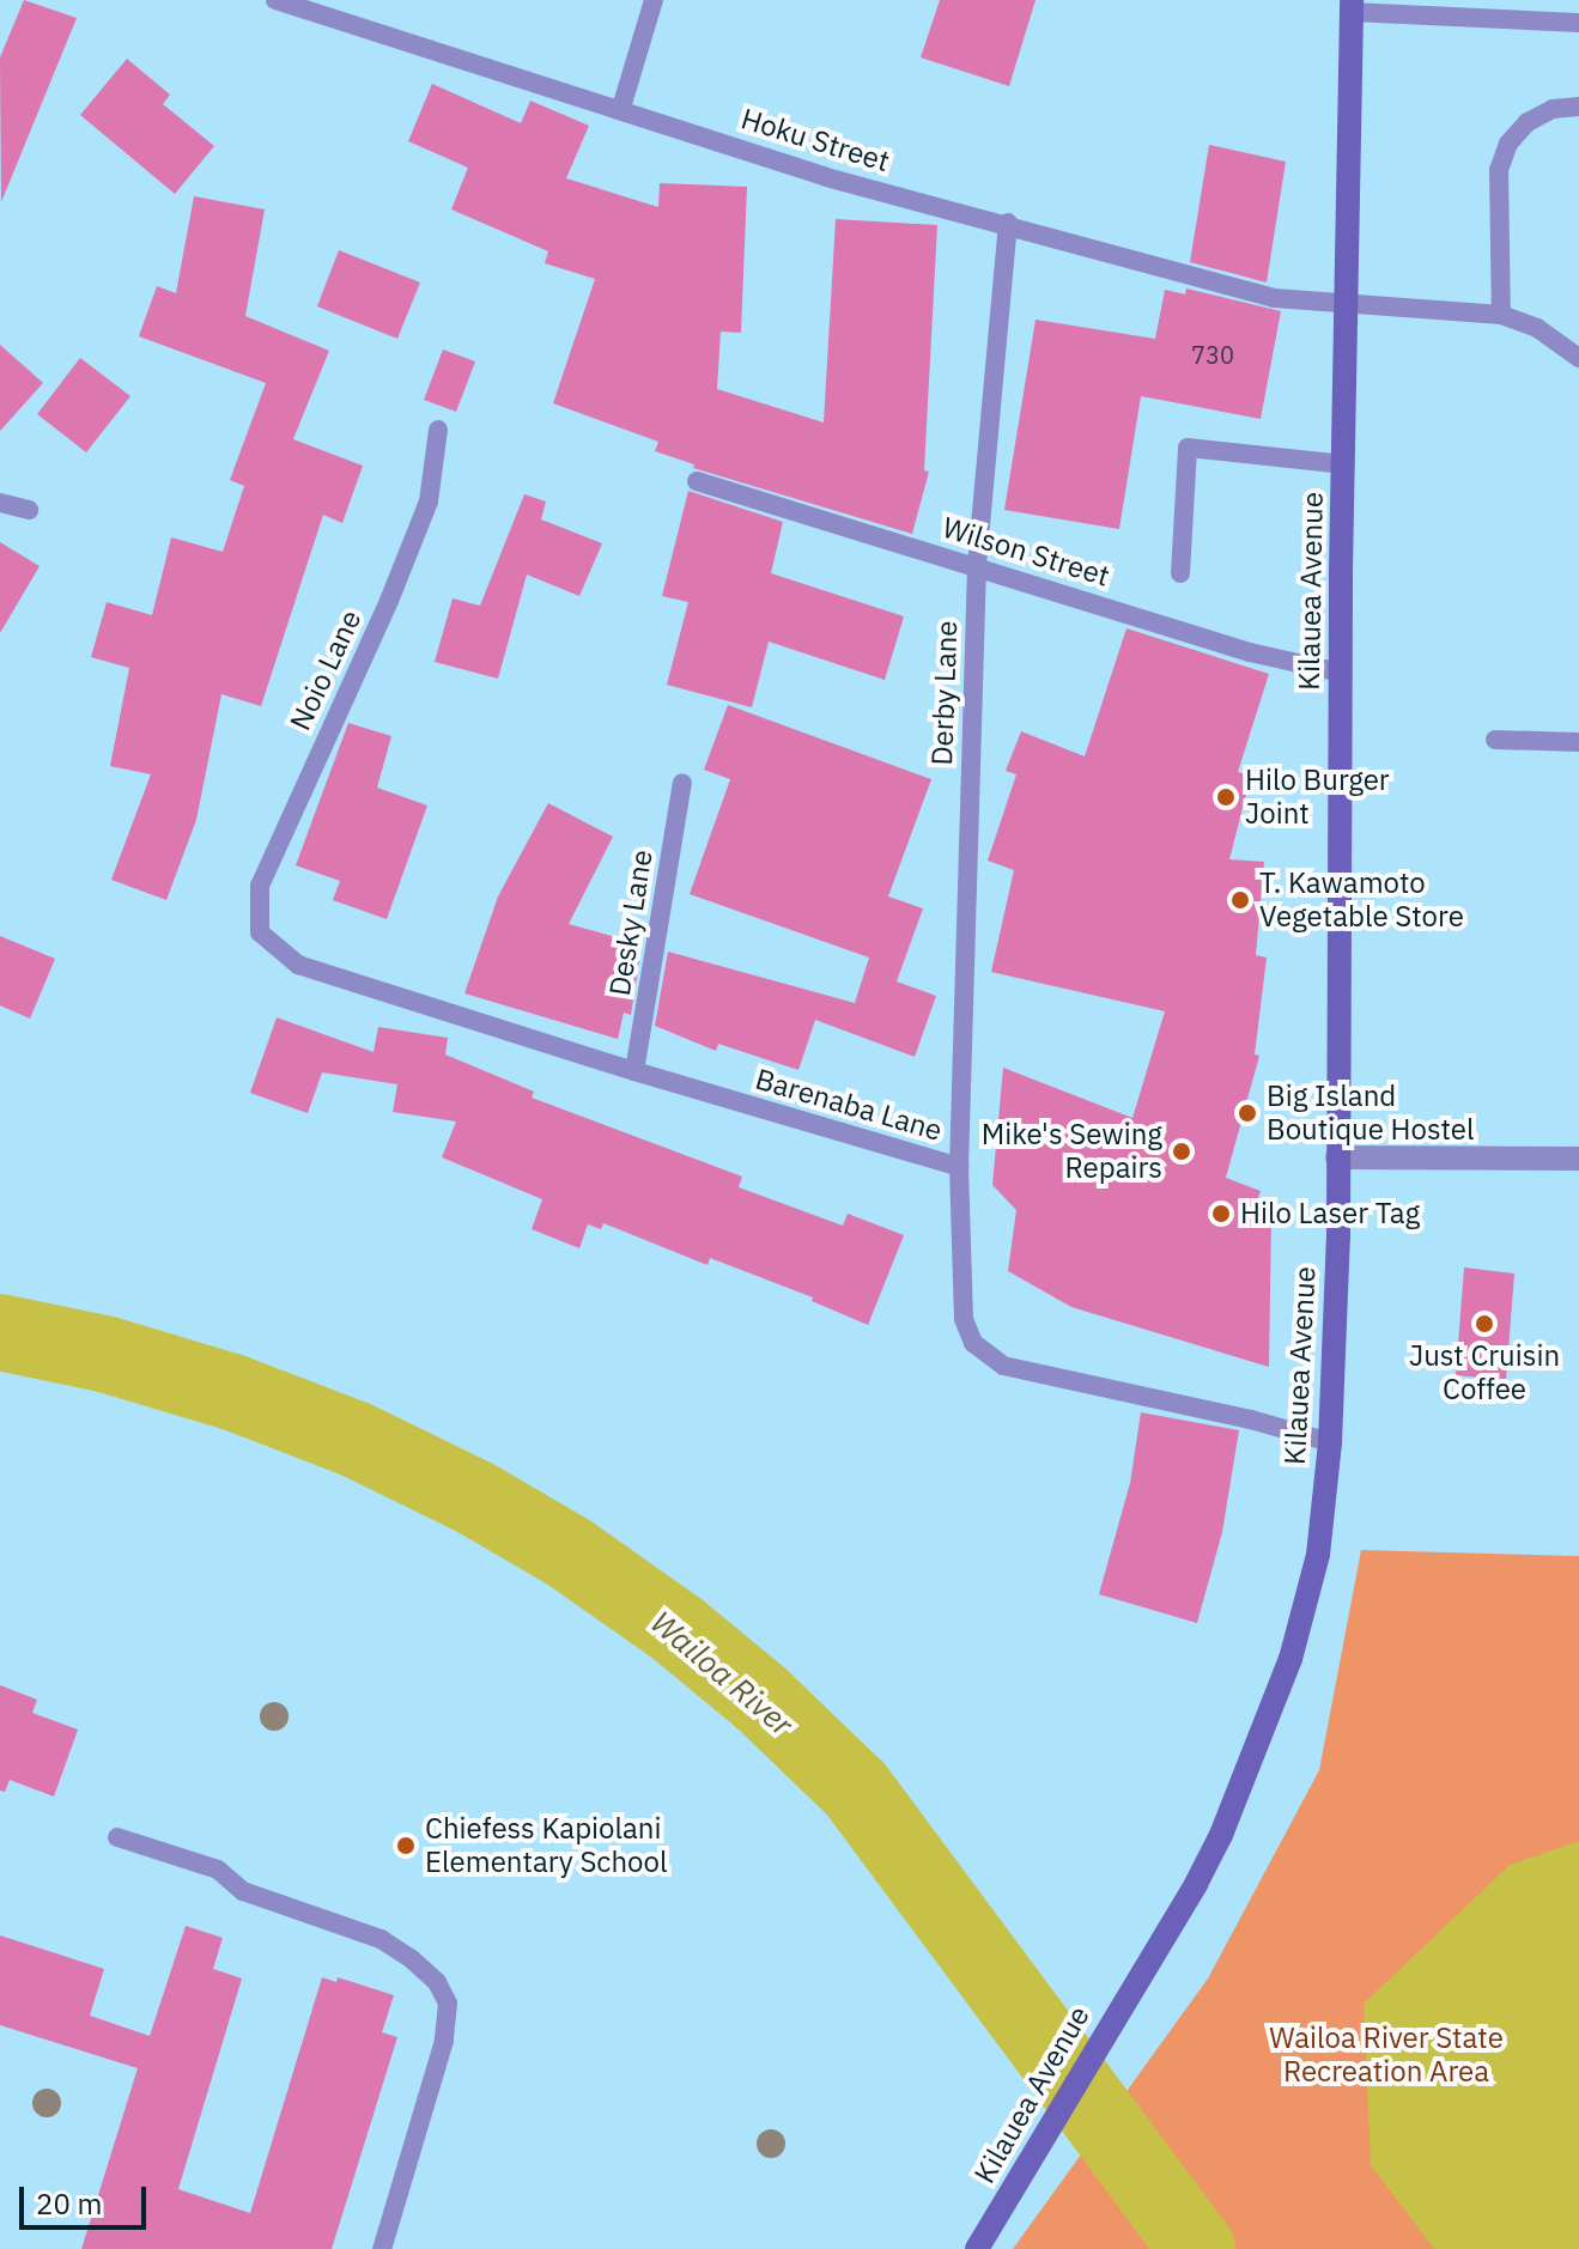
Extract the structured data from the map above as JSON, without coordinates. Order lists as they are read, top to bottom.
{
  "streets": {
    "street": ["Kilauea Avenue"],
    "lane": [
      "Hoku Street",
      "Wilson Street",
      "Noio Lane",
      "Derby Lane",
      "Desky Lane",
      "Barenaba Lane"
    ]
  },
  "crossings": [
    ["Hoku Street", "Kilauea Avenue"],
    ["Hoku Street", "Derby Lane"],
    ["Wilson Street", "Kilauea Avenue"],
    ["Wilson Street", "Derby Lane"],
    ["Kilauea Avenue", "Barenaba Lane"],
    ["Noio Lane", "Barenaba Lane"],
    ["Derby Lane", "Barenaba Lane"],
    ["Desky Lane", "Barenaba Lane"]
  ],
  "water": ["Wailoa River"],
  "parks": ["Wailoa River State Recreation Area"],
  "places": [
    "Hilo Burger Joint",
    "T. Kawamoto Vegetable Store",
    "Big Island Boutique Hostel",
    "Mike's Sewing Repairs",
    "Hilo Laser Tag",
    "Just Cruisin Coffee",
    "Chiefess Kapiolani Elementary School"
  ],
  "house_numbers": ["730"],
  "scale_bar": "20 m"
}
